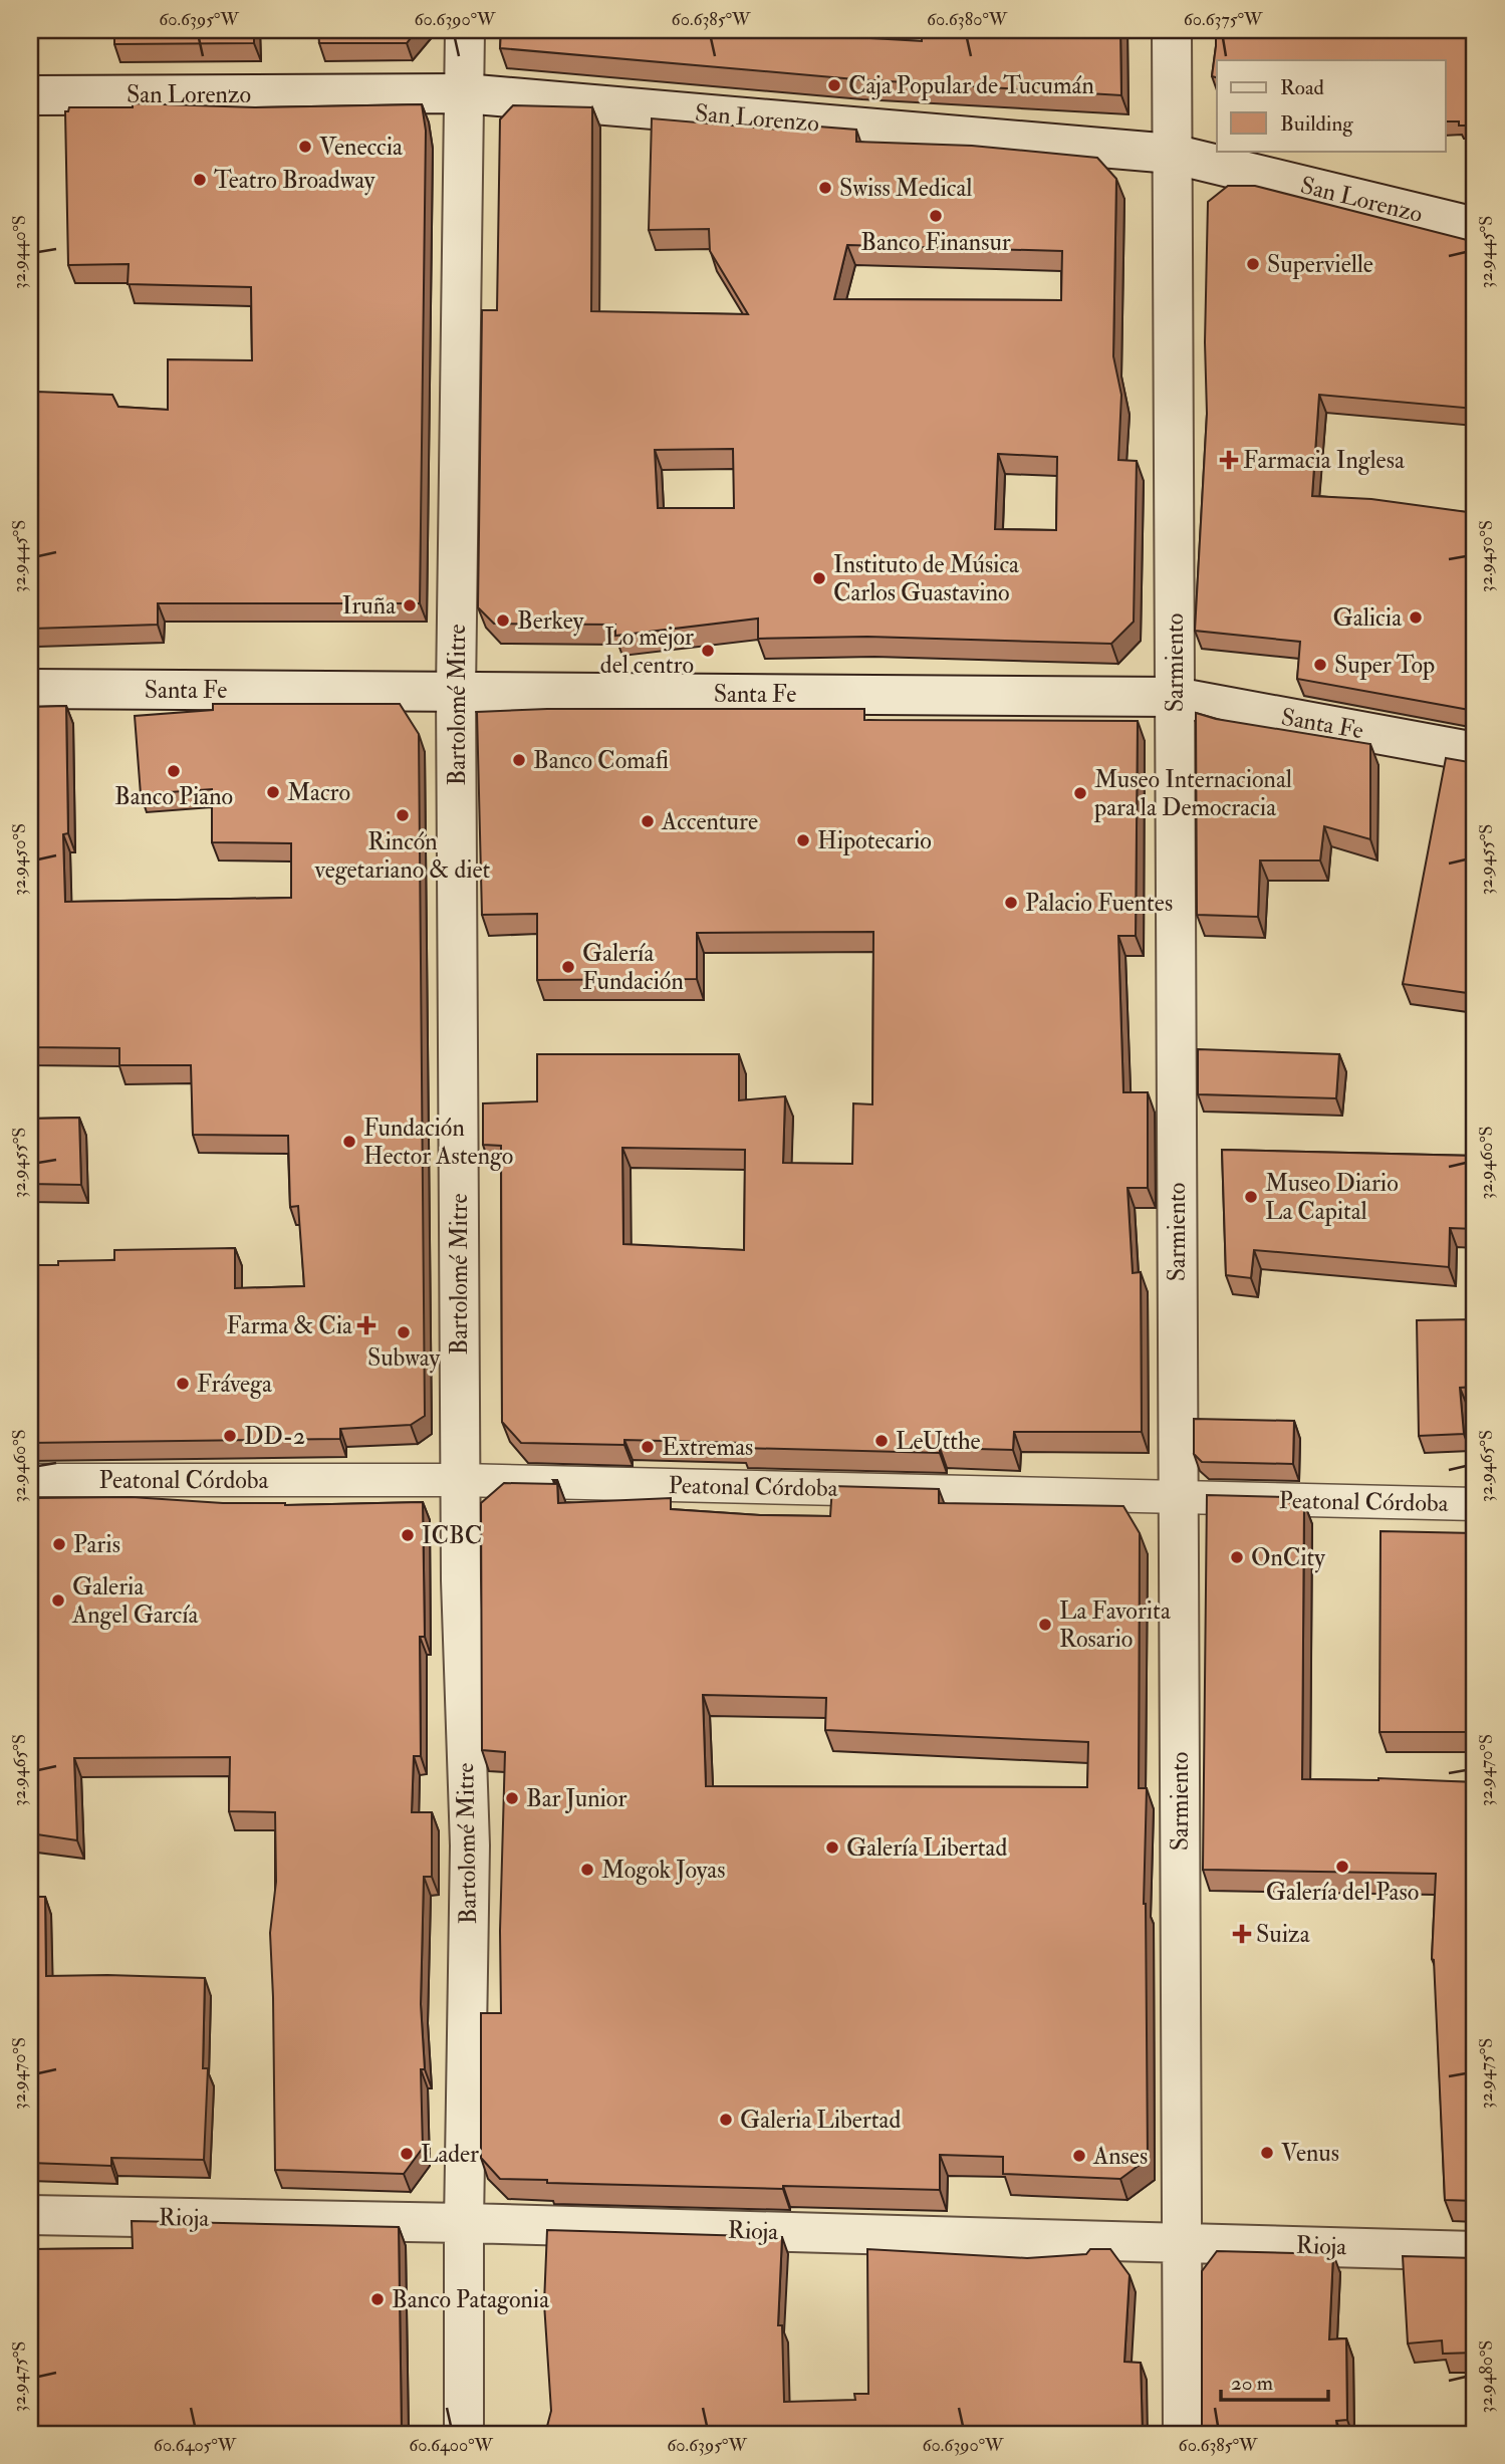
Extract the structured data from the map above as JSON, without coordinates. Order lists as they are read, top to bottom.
{
  "streets": {
    "street": [
      "San Lorenzo",
      "Sarmiento",
      "Santa Fe",
      "Bartolomé Mitre",
      "Peatonal Córdoba",
      "Rioja"
    ]
  },
  "crossings": [
    ["San Lorenzo", "Sarmiento"],
    ["San Lorenzo", "Bartolomé Mitre"],
    ["Sarmiento", "Santa Fe"],
    ["Sarmiento", "Peatonal Córdoba"],
    ["Sarmiento", "Rioja"],
    ["Santa Fe", "Bartolomé Mitre"],
    ["Bartolomé Mitre", "Peatonal Córdoba"],
    ["Bartolomé Mitre", "Rioja"]
  ],
  "places": {
    "other": [
      "Caja Popular de Tucumán",
      "Veneccia",
      "Teatro Broadway",
      "Swiss Medical",
      "Banco Finansur",
      "Supervielle",
      "Instituto de Música Carlos Guastavino",
      "Iruña",
      "Galicia",
      "Berkey",
      "Lo mejor del centro",
      "Super Top",
      "Banco Comafi",
      "Banco Piano",
      "Macro",
      "Museo Internacional para la Democracia",
      "Rincón vegetariano & diet",
      "Accenture",
      "Hipotecario",
      "Palacio Fuentes",
      "Galería Fundación",
      "Fundación Hector Astengo",
      "Museo Diario La Capital",
      "Subway",
      "Frávega",
      "DD-2",
      "LeUtthe",
      "Extremas",
      "ICBC",
      "Paris",
      "OnCity",
      "Galeria Angel García",
      "La Favorita Rosario",
      "Bar Junior",
      "Galería Libertad",
      "Galería del Paso",
      "Mogok Joyas",
      "Galeria Libertad",
      "Venus",
      "Lader",
      "Anses",
      "Banco Patagonia"
    ],
    "health": ["Farmacia Inglesa", "Farma & Cia", "Suiza"]
  },
  "legend": ["Road", "Building"],
  "scale_bar": "20 m",
  "coordinates": [
    "60.6395°W",
    "60.6390°W",
    "60.6385°W",
    "60.6380°W",
    "60.6375°W",
    "32.9445°S",
    "32.9440°S",
    "32.9450°S",
    "32.9455°S",
    "32.9460°S",
    "32.9465°S",
    "32.9470°S",
    "32.9475°S",
    "32.9480°S",
    "60.6405°W",
    "60.6400°W"
  ]
}
